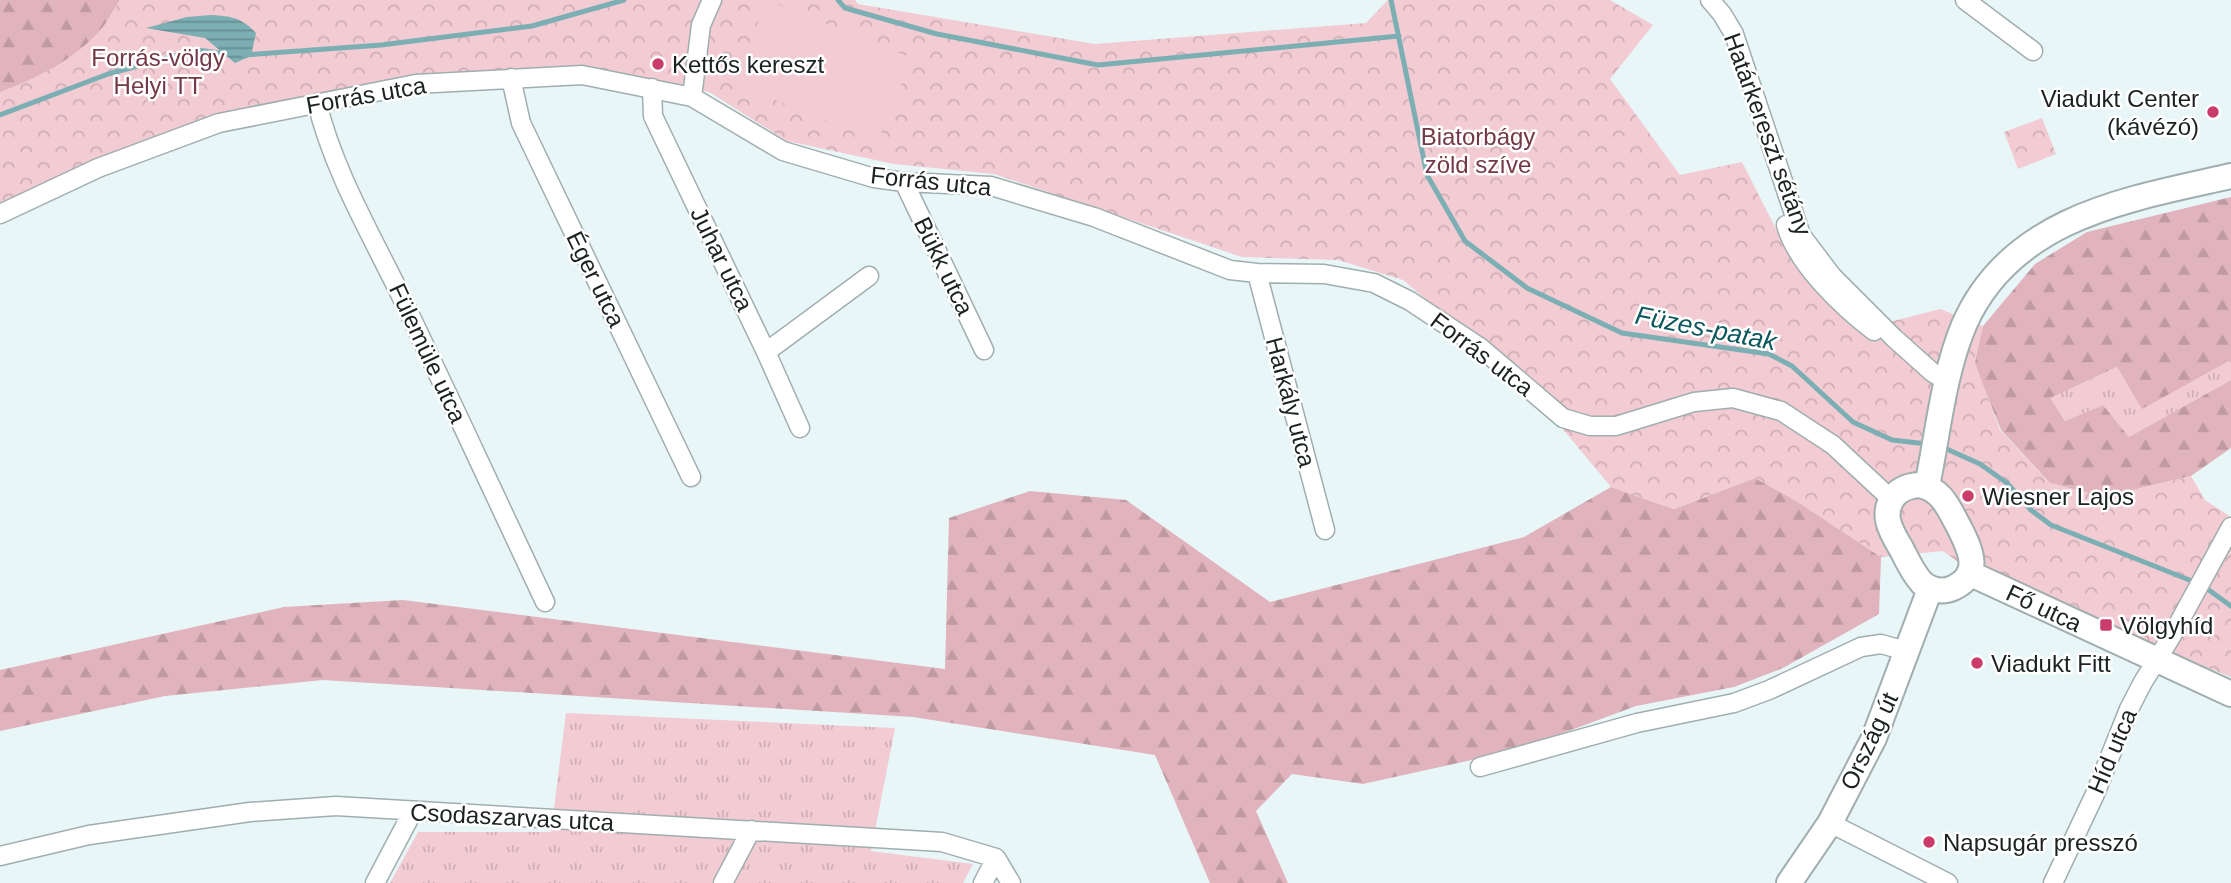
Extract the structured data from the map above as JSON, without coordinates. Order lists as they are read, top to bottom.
{
  "streets": {
    "main road": ["Fő utca", "Ország út"],
    "street": [
      "Forrás utca",
      "Határkereszt sétány",
      "Juhar utca",
      "Bükk utca",
      "Éger utca",
      "Fülemüle utca",
      "Harkály utca",
      "Híd utca",
      "Csodaszarvas utca"
    ]
  },
  "crossings": [
    ["Forrás utca", "Juhar utca"],
    ["Forrás utca", "Bükk utca"],
    ["Forrás utca", "Éger utca"],
    ["Forrás utca", "Fülemüle utca"],
    ["Forrás utca", "Harkály utca"],
    ["Forrás utca", "Fő utca"],
    ["Forrás utca", "Ország út"],
    ["Fő utca", "Ország út"],
    ["Fő utca", "Híd utca"]
  ],
  "water": ["Füzes-patak"],
  "parks": ["Forrás-völgy Helyi TT", "Biatorbágy zöld szíve"],
  "places": {
    "other": [
      "Kettős kereszt",
      "Viadukt Center (kávézó)",
      "Wiesner Lajos",
      "Viadukt Fitt",
      "Napsugár presszó"
    ],
    "transit": ["Völgyhíd"]
  }
}
